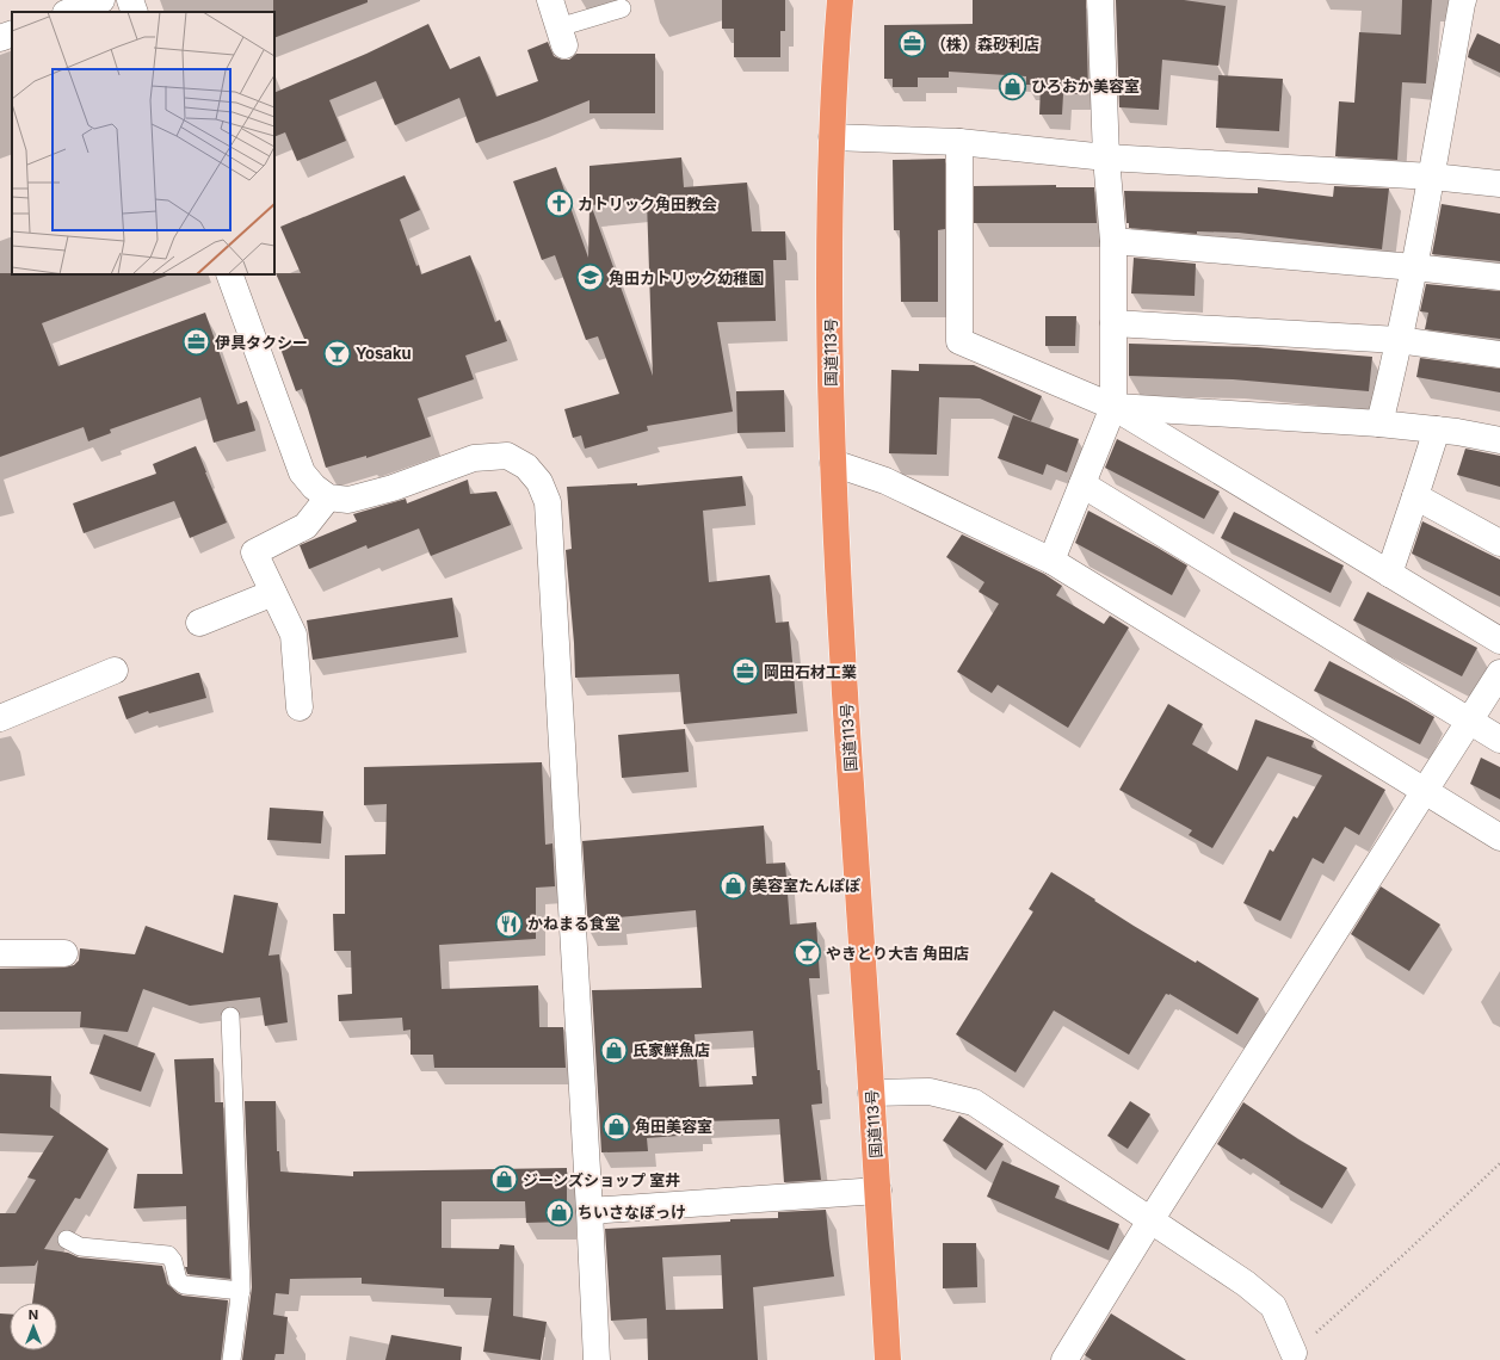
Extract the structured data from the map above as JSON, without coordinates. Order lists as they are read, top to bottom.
{
  "streets": {
    "highway": ["国道113号"]
  },
  "places": {
    "office": ["（株）森砂利店", "伊具タクシー", "岡田石材工業"],
    "shop": [
      "ひろおか美容室",
      "美容室たんぽぽ",
      "氏家鮮魚店",
      "角田美容室",
      "ジーンズショップ 室井",
      "ちいさなぽっけ"
    ],
    "church": ["カトリック角田教会"],
    "school or university": ["角田カトリック幼稚園"],
    "bar": ["Yosaku", "やきとり大吉 角田店"],
    "restaurant": ["かねまる食堂"]
  },
  "north": "top"
}
